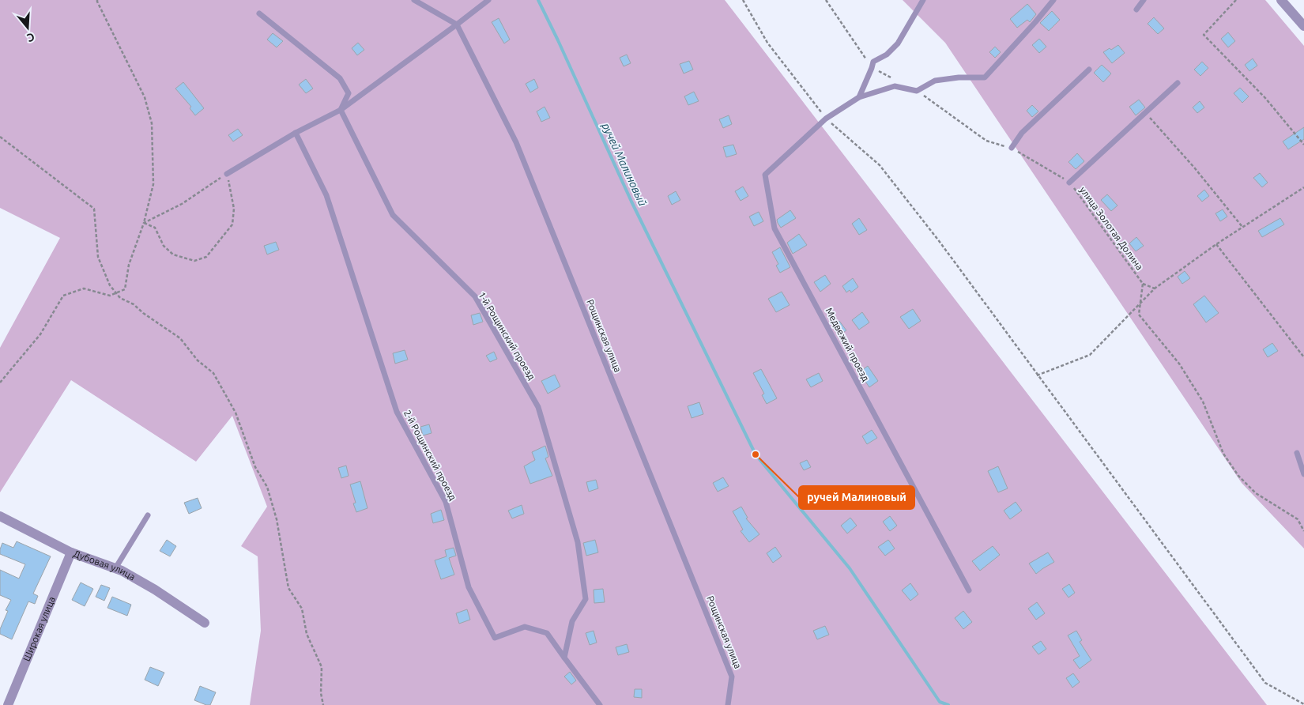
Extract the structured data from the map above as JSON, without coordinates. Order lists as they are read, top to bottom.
{
  "streets": {
    "street": ["Дубовая улица", "Широкая улица"],
    "lane": [
      "1-й Рощинский проезд",
      "Рощинская улица",
      "Медвежий проезд",
      "2-й Рощинский проезд"
    ],
    "path": ["улица Золотая Долина"]
  },
  "crossings": [
    ["1-й Рощинский проезд", "2-й Рощинский проезд"],
    ["Дубовая улица", "Широкая улица"]
  ],
  "water": ["ручей Малиновый"],
  "places": ["ручей Малиновый"],
  "north": "bottom"
}
